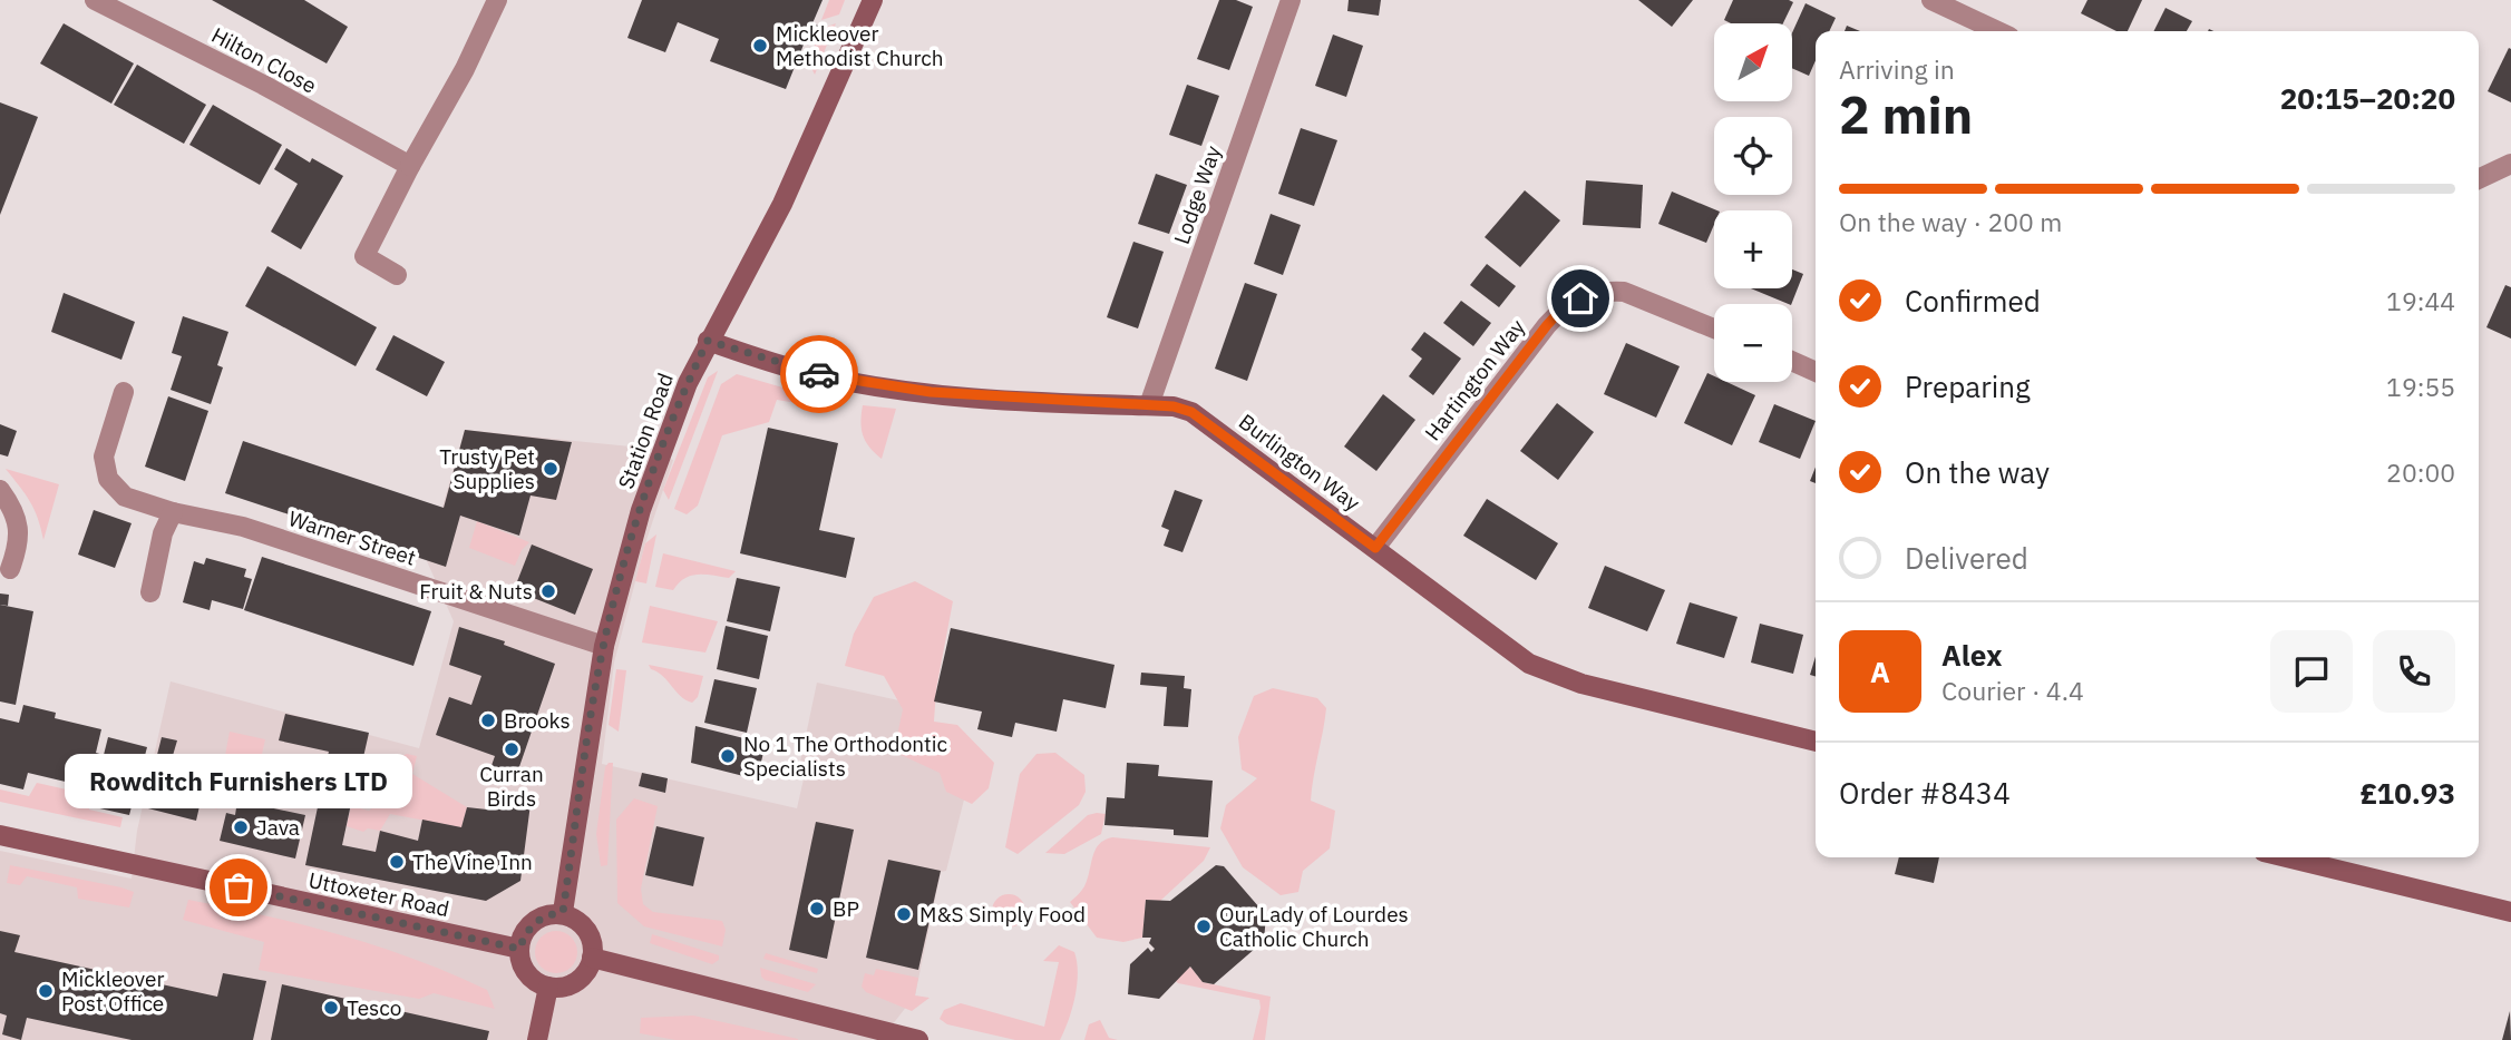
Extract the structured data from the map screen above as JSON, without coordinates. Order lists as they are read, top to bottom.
{
  "streets": {
    "street": [
      "Hilton Close",
      "Lodge Way",
      "Hartington Way",
      "Station Road",
      "Burlington Way",
      "Warner Street",
      "Uttoxeter Road"
    ]
  },
  "crossings": [
    ["Lodge Way", "Burlington Way"],
    ["Hartington Way", "Burlington Way"],
    ["Station Road", "Burlington Way"],
    ["Station Road", "Warner Street"],
    ["Station Road", "Uttoxeter Road"]
  ],
  "places": [
    "Mickleover Methodist Church",
    "Trusty Pet Supplies",
    "Fruit & Nuts",
    "Brooks",
    "Curran Birds",
    "No 1 The Orthodontic Specialists",
    "Java",
    "The Vine Inn",
    "Rowditch Furnishers LTD",
    "BP",
    "M&S Simply Food",
    "Our Lady of Lourdes Catholic Church",
    "Mickleover Post Office",
    "Tesco"
  ],
  "north": "top right",
  "page": {
    "map_buttons": ["+", "−"],
    "heading": ["2 min", "Arriving in", "20:15–20:20"],
    "panel": [
      "Alex",
      "Courier · 4.4",
      "Order #8434",
      "£10.93"
    ],
    "bar": "On the way · 200 m",
    "list": [
      ["Confirmed", "19:44"],
      ["Preparing", "19:55"],
      ["On the way", "20:00"],
      "Delivered"
    ],
    "round": "A",
    "bubble": "Rowditch Furnishers LTD"
  }
}
